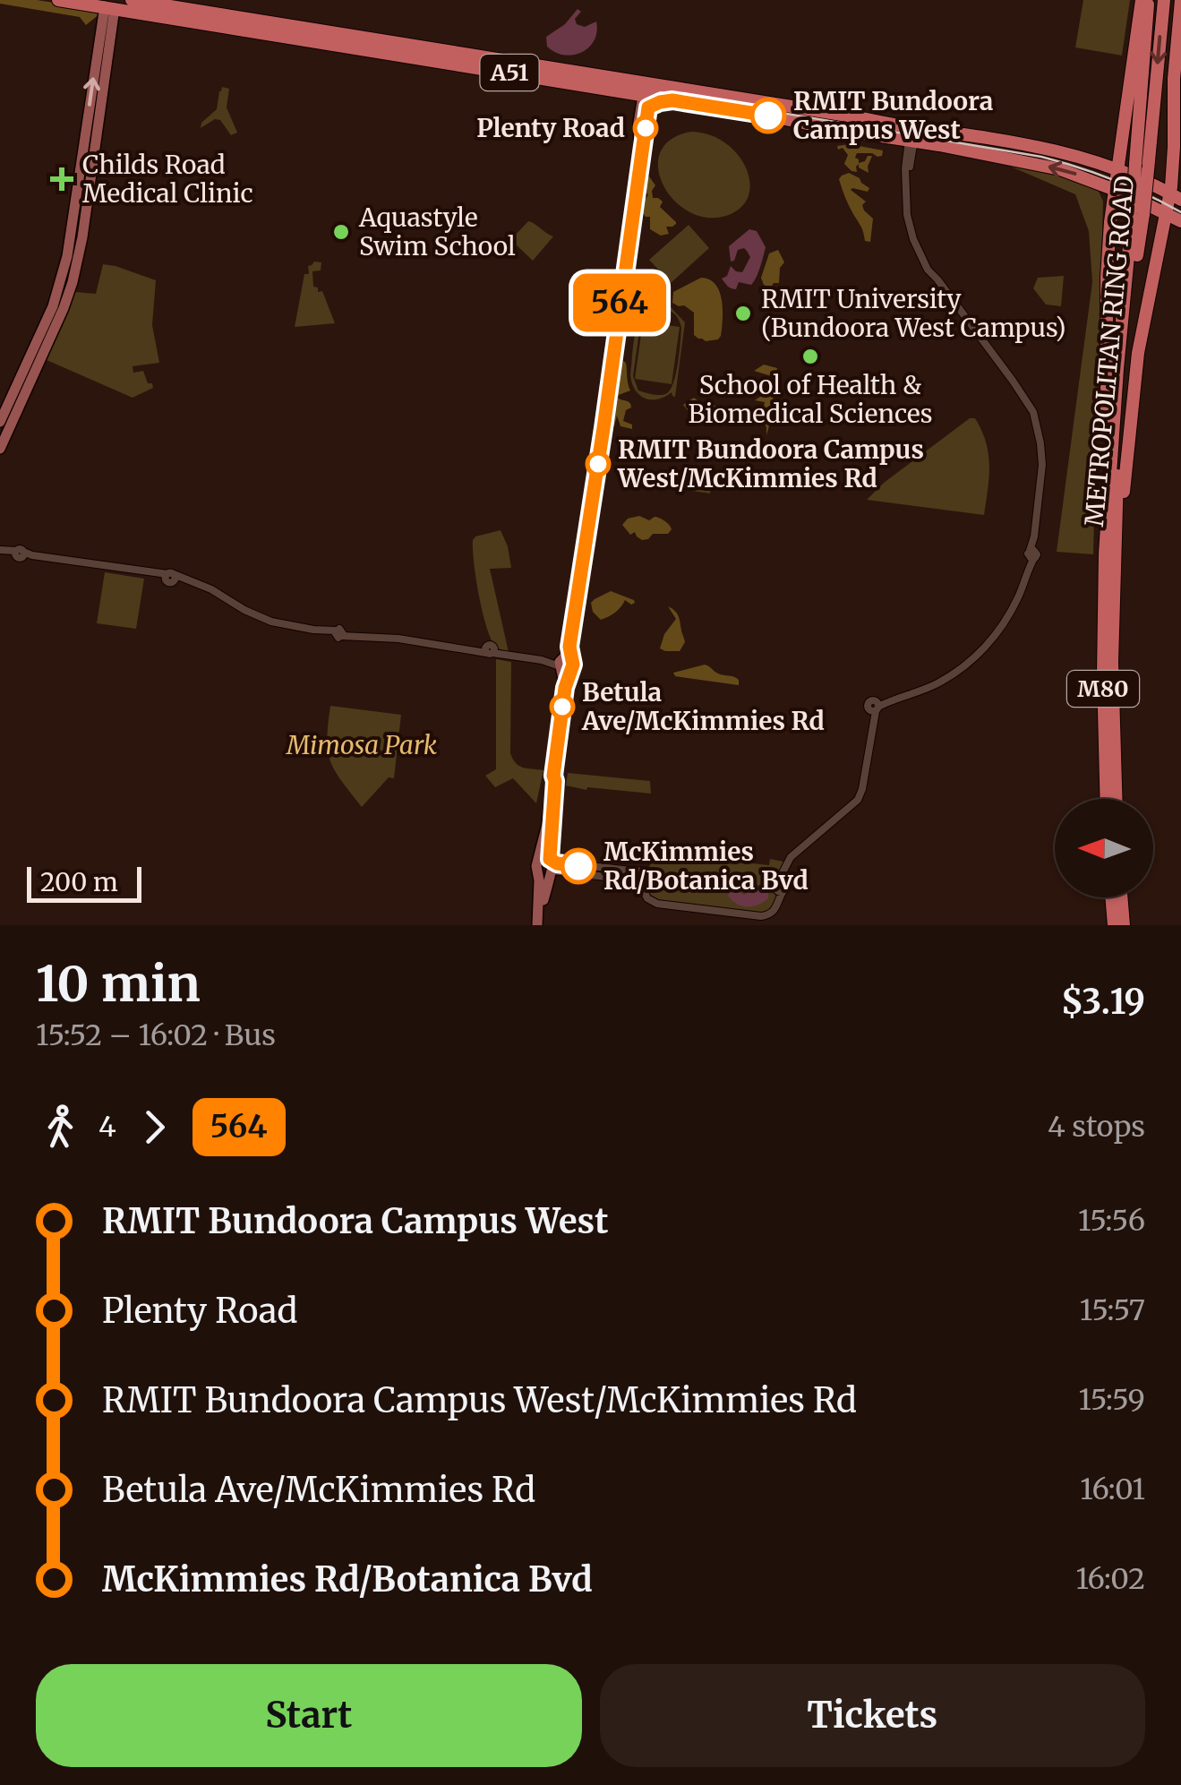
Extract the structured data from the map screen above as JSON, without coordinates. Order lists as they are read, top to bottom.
{
  "streets": {
    "highway": ["A51", "METROPOLITAN RING ROAD", "M80"]
  },
  "parks": ["Mimosa Park"],
  "places": {
    "other": [
      "RMIT Bundoora Campus West",
      "Plenty Road",
      "Aquastyle Swim School",
      "RMIT University (Bundoora West Campus)",
      "School of Health & Biomedical Sciences",
      "RMIT Bundoora Campus West/McKimmies Rd",
      "Betula Ave/McKimmies Rd",
      "McKimmies Rd/Botanica Bvd"
    ],
    "health": ["Childs Road Medical Clinic"]
  },
  "lines": ["bus line 564"],
  "scale_bar": "200 m",
  "north": "left",
  "page": {
    "on_map": "564",
    "scale": "200 m",
    "heading": ["10 min", "15:52 – 16:02 · Bus", "$3.19"],
    "legs": ["4", "564", "4 stops"],
    "list": [
      {
        "name": "RMIT Bundoora Campus West",
        "value": "15:56"
      },
      {
        "name": "Plenty Road",
        "value": "15:57"
      },
      {
        "name": "RMIT Bundoora Campus West/McKimmies Rd",
        "value": "15:59"
      },
      {
        "name": "Betula Ave/McKimmies Rd",
        "value": "16:01"
      },
      {
        "name": "McKimmies Rd/Botanica Bvd",
        "value": "16:02"
      }
    ],
    "buttons": ["Start", "Tickets"]
  }
}
